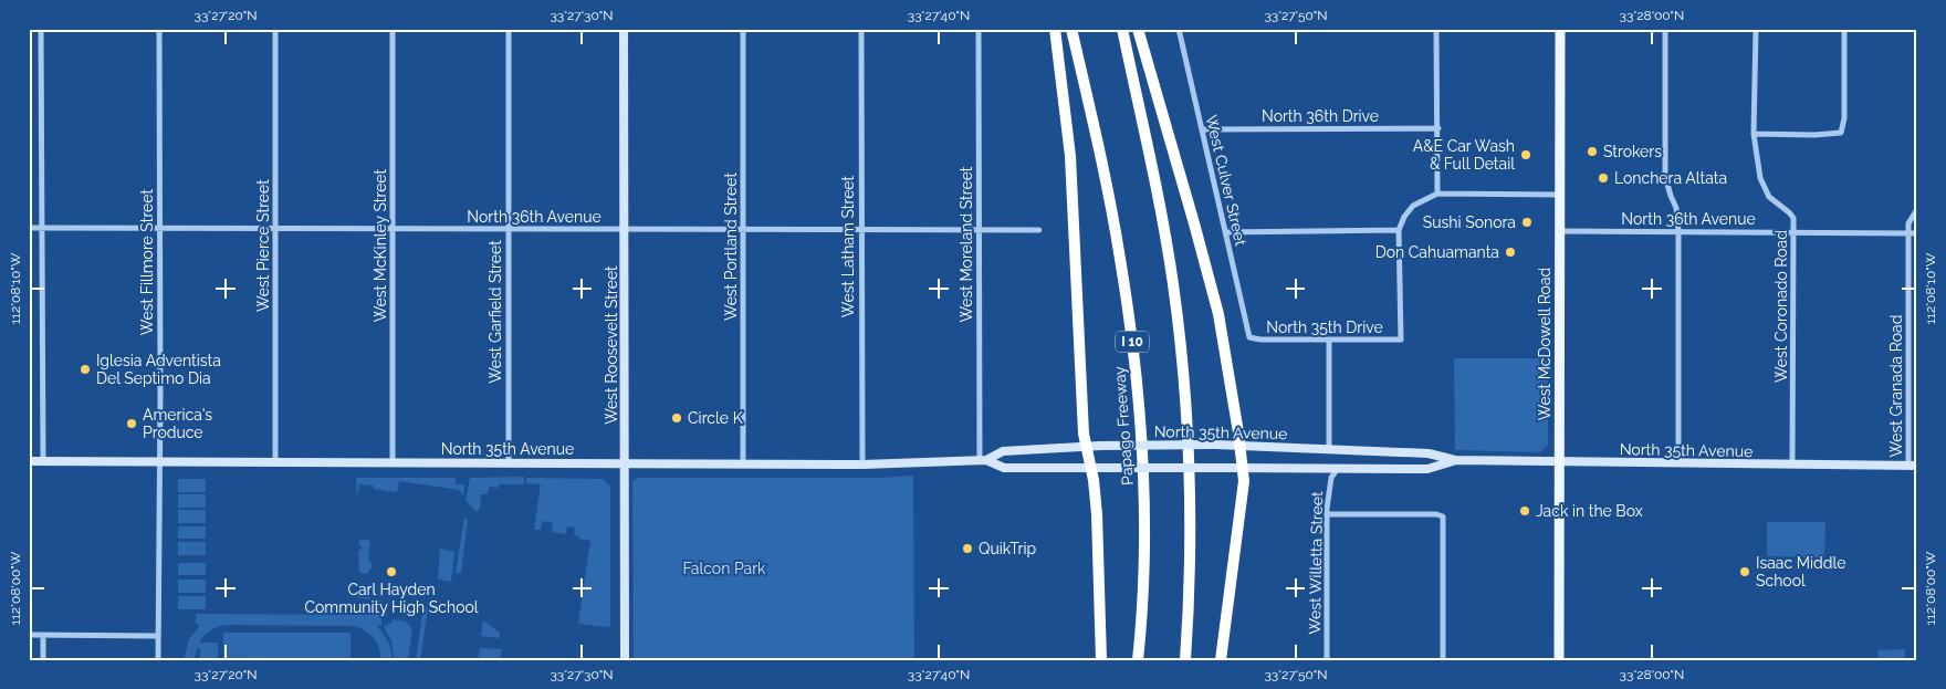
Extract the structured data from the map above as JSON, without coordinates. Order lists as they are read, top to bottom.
{
  "streets": {
    "highway": ["I 10", "Papago Freeway"],
    "main road": ["West McDowell Road", "West Roosevelt Street", "North 35th Avenue"],
    "street": [
      "North 36th Drive",
      "West Culver Street",
      "North 36th Avenue",
      "West Moreland Street",
      "West Pierce Street",
      "West McKinley Street",
      "West Portland Street",
      "West Latham Street",
      "West Fillmore Street",
      "West Coronado Road",
      "West Garfield Street",
      "North 35th Drive",
      "West Granada Road",
      "West Willetta Street"
    ]
  },
  "crossings": [
    ["North 36th Drive", "West Culver Street"],
    ["West Culver Street", "North 35th Drive"],
    ["North 36th Avenue", "West Moreland Street"],
    ["North 36th Avenue", "West Pierce Street"],
    ["North 36th Avenue", "West McKinley Street"],
    ["North 36th Avenue", "West Portland Street"],
    ["North 36th Avenue", "West Latham Street"],
    ["North 36th Avenue", "West Fillmore Street"],
    ["North 36th Avenue", "West Coronado Road"],
    ["North 36th Avenue", "West Garfield Street"],
    ["North 36th Avenue", "West McDowell Road"],
    ["North 36th Avenue", "West Roosevelt Street"],
    ["North 36th Avenue", "West Granada Road"],
    ["West Moreland Street", "North 35th Avenue"],
    ["West Pierce Street", "North 35th Avenue"],
    ["West McKinley Street", "North 35th Avenue"],
    ["West Portland Street", "North 35th Avenue"],
    ["West Latham Street", "North 35th Avenue"],
    ["West Fillmore Street", "North 35th Avenue"],
    ["West Coronado Road", "North 35th Avenue"],
    ["West Garfield Street", "North 35th Avenue"],
    ["West McDowell Road", "North 35th Avenue"],
    ["West Roosevelt Street", "North 35th Avenue"],
    ["West Granada Road", "North 35th Avenue"],
    ["North 35th Avenue", "West Willetta Street"]
  ],
  "parks": ["Falcon Park"],
  "places": [
    "Strokers",
    "A&E Car Wash & Full Detail",
    "Lonchera Altata",
    "Sushi Sonora",
    "Don Cahuamanta",
    "Iglesia Adventista Del Septimo Dia",
    "Circle K",
    "America's Produce",
    "Jack in the Box",
    "QuikTrip",
    "Carl Hayden Community High School",
    "Isaac Middle School"
  ],
  "coordinates": [
    "33°27'20\"N",
    "33°27'30\"N",
    "33°27'40\"N",
    "33°27'50\"N",
    "33°28'00\"N",
    "112°08'10\"W",
    "112°08'00\"W"
  ]
}
